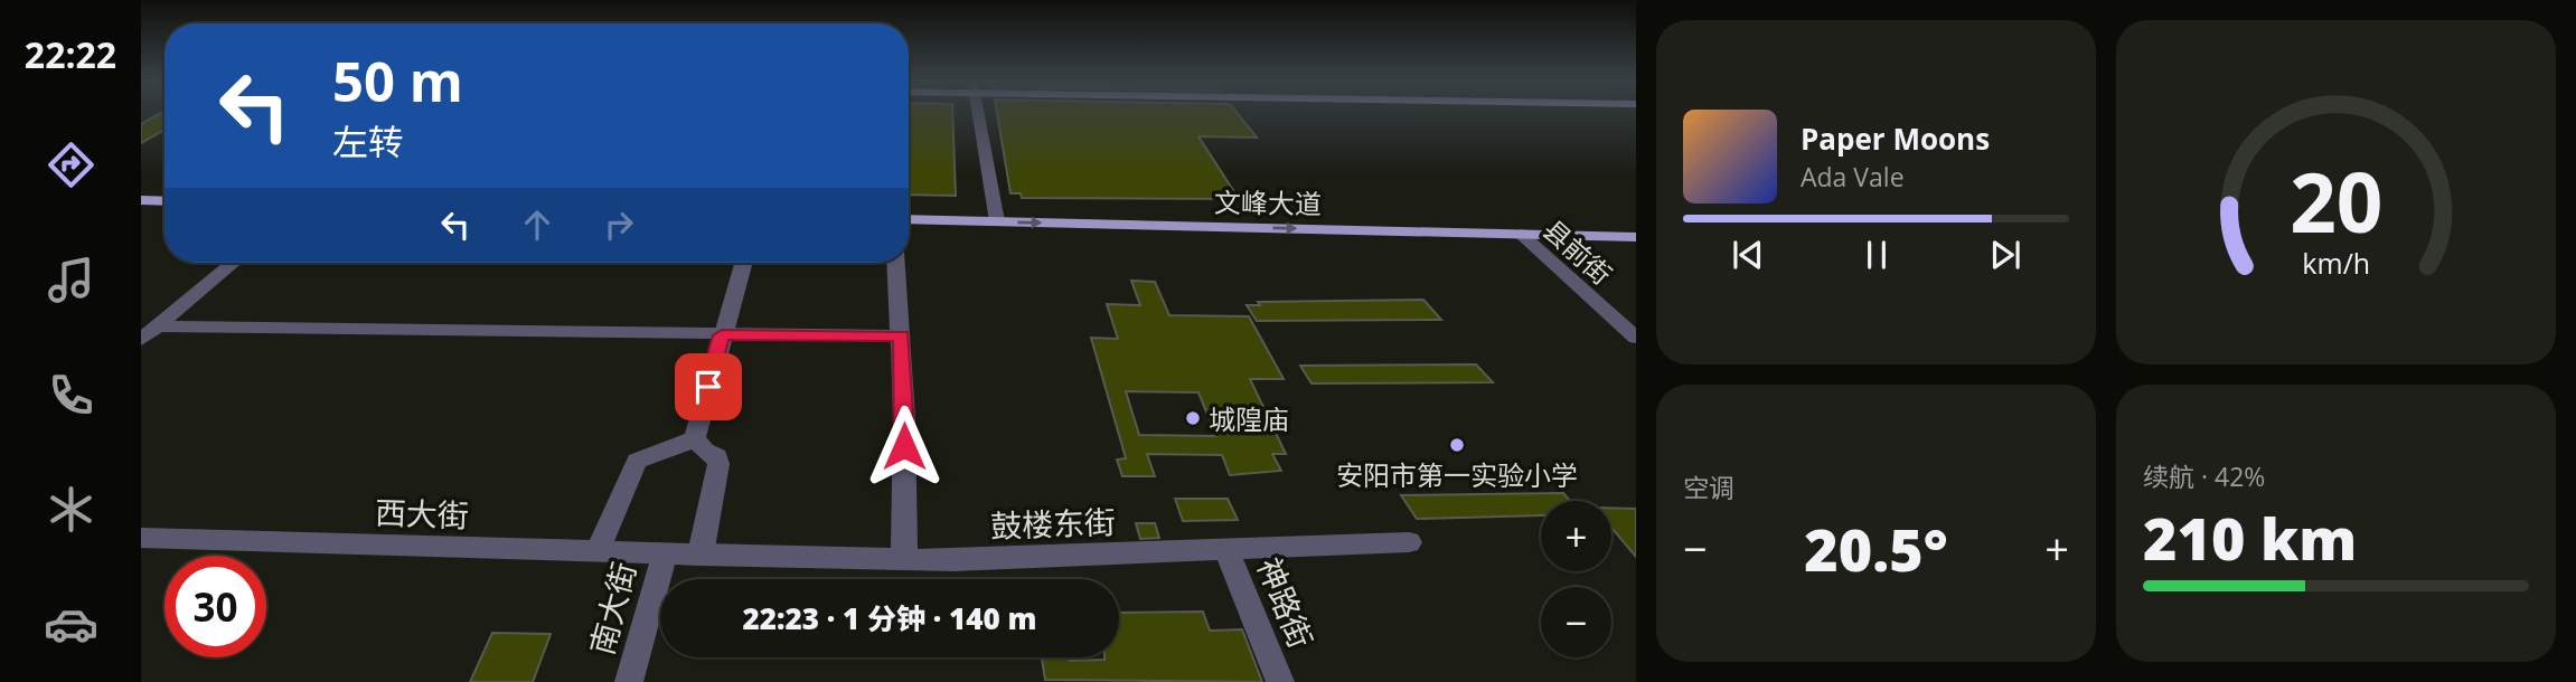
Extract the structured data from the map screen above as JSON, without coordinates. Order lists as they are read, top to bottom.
{
  "streets": {
    "main road": ["文峰大道"],
    "street": [
      "县前街",
      "西大街",
      "鼓楼东街",
      "神路街",
      "南大街"
    ]
  },
  "crossings": [
    ["文峰大道", "县前街"],
    ["西大街", "鼓楼东街"],
    ["西大街", "南大街"],
    ["鼓楼东街", "神路街"]
  ],
  "one_way": ["文峰大道"],
  "places": ["城隍庙", "安阳市第一实验小学"],
  "page": {
    "tabs": "22:22",
    "turn": ["50 m", "左转"],
    "song": ["Paper Moons", "Ada Vale"],
    "tile": [
      "空调",
      ["续航 · 42%", "210 km"]
    ],
    "map_buttons": ["+", "−"],
    "heat": ["−", "20.5°", "+"],
    "limit": "30",
    "trip": "22:23 · 1 分钟 · 140 m",
    "gauge": ["20", "km/h"]
  }
}
